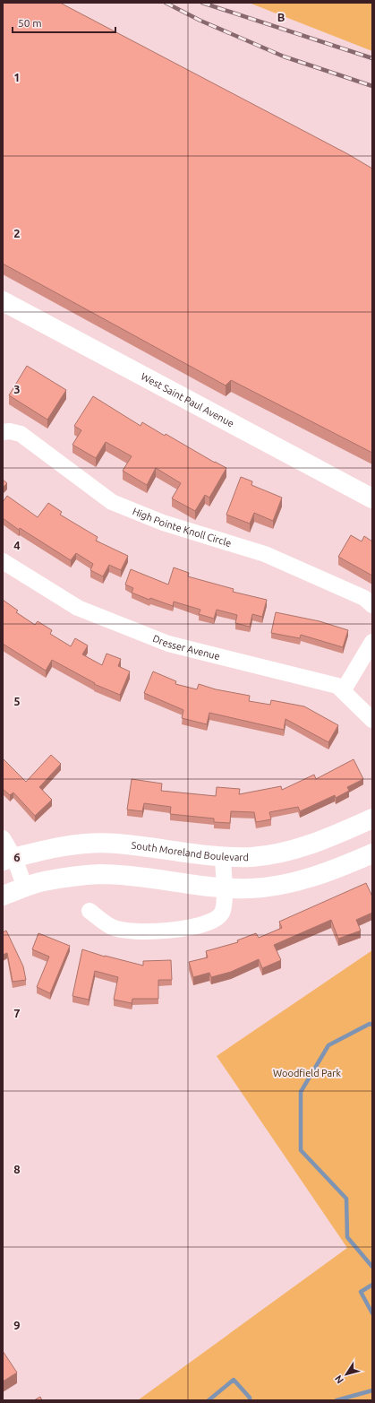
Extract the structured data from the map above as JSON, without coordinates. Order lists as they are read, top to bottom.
{
  "streets": {
    "street": [
      "West Saint Paul Avenue",
      "High Pointe Knoll Circle",
      "Dresser Avenue",
      "South Moreland Boulevard"
    ]
  },
  "parks": ["Woodfield Park"],
  "scale_bar": "50 m",
  "north": "bottom left",
  "grid": {
    "columns": ["B"],
    "rows": [
      "1",
      "2",
      "3",
      "4",
      "5",
      "6",
      "7",
      "8",
      "9"
    ]
  }
}
